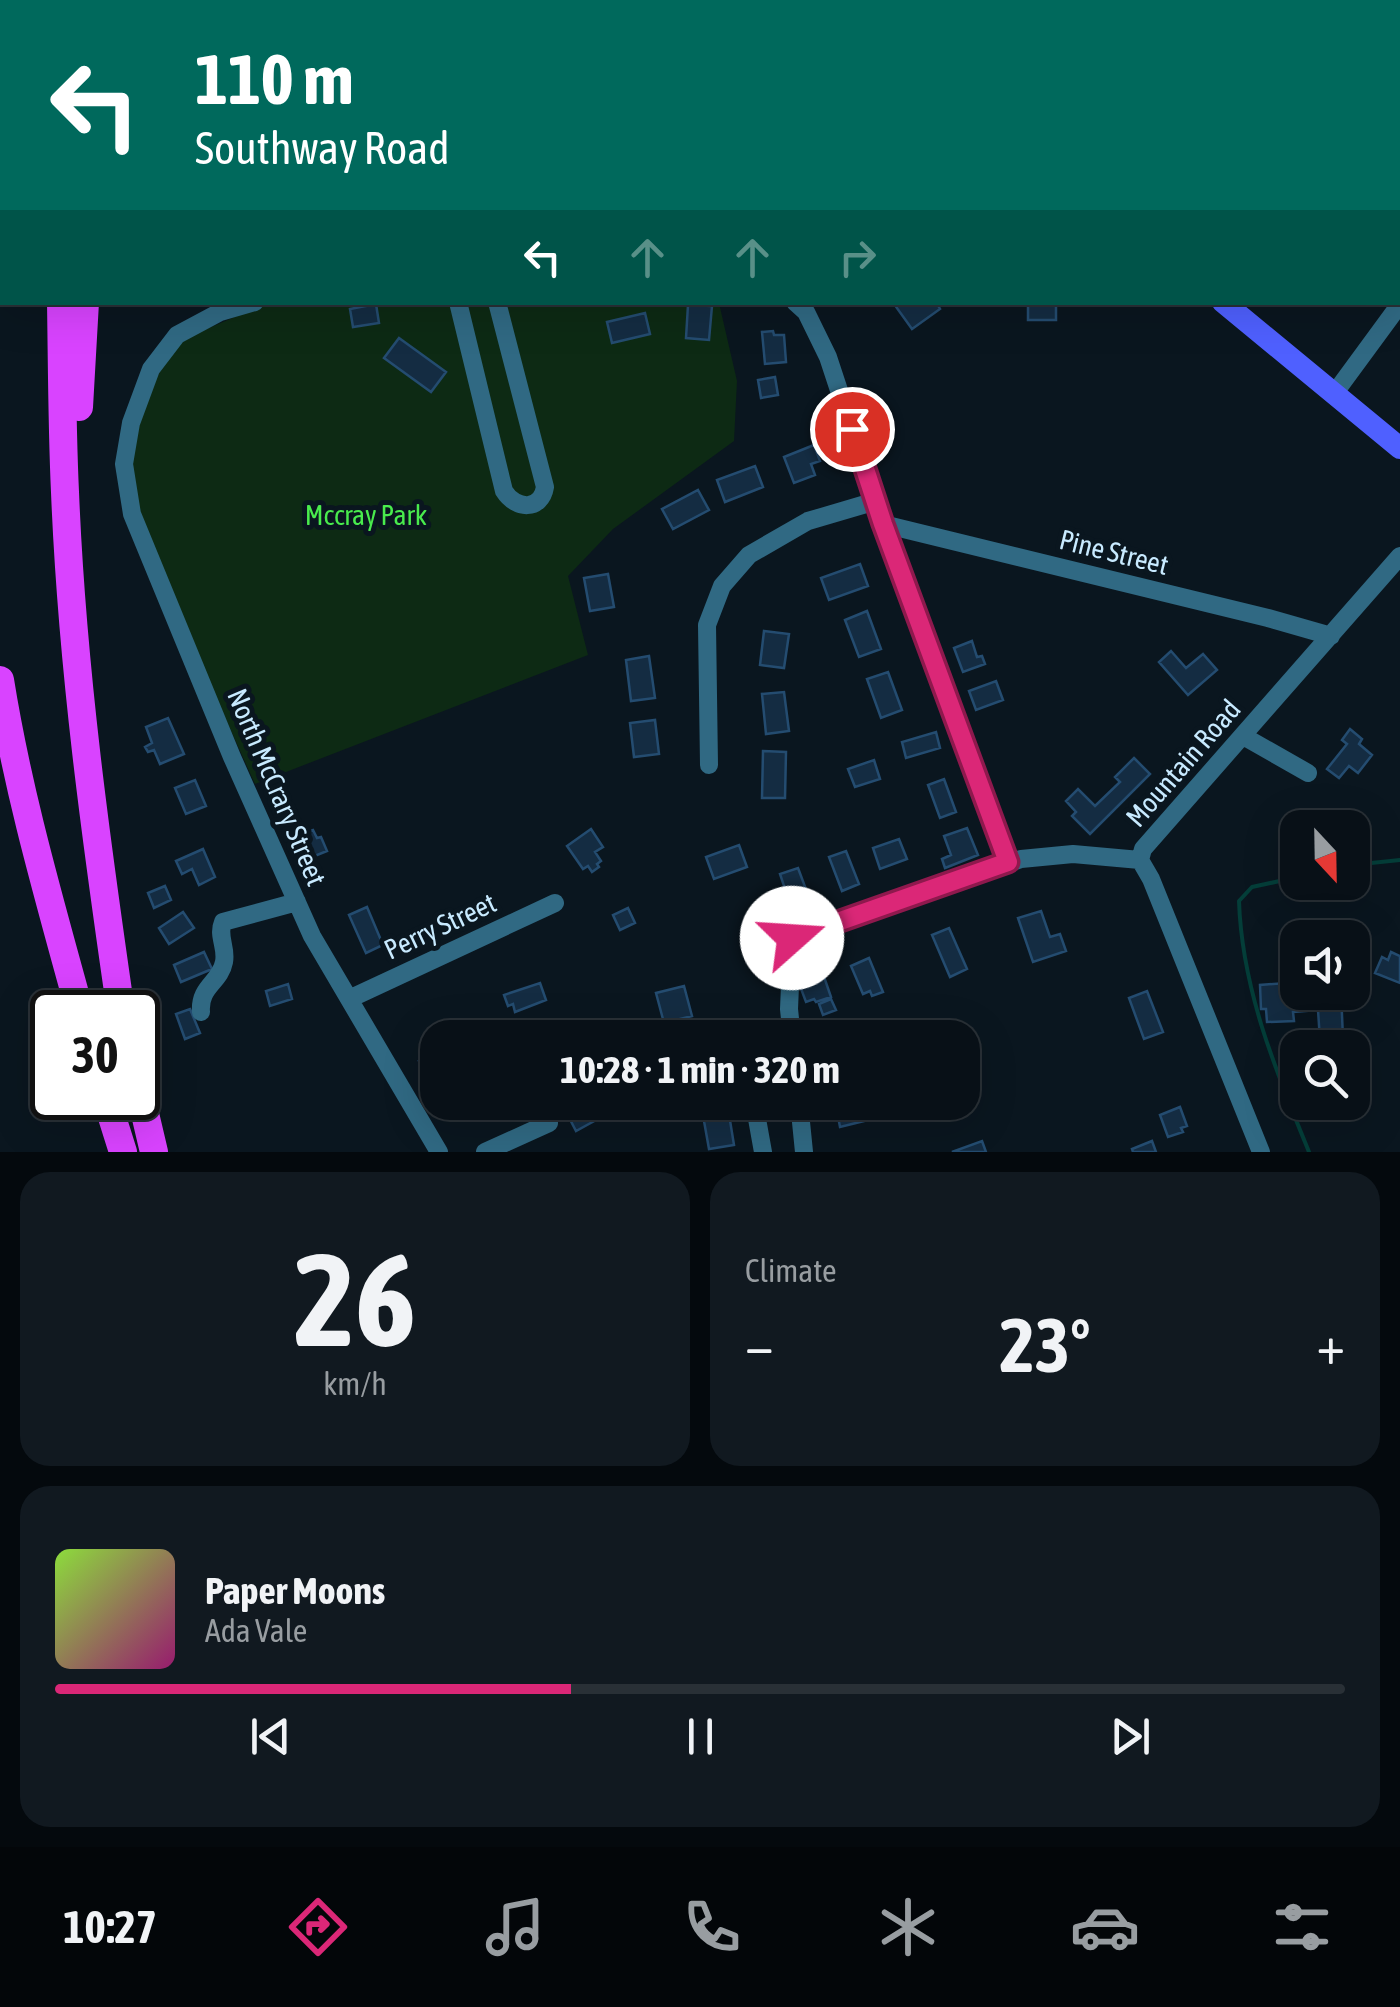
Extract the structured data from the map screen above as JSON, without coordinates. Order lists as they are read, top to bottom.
{
  "streets": {
    "street": [
      "Pine Street",
      "Mountain Road",
      "North McCrary Street",
      "Perry Street"
    ]
  },
  "crossings": [
    ["Pine Street", "Mountain Road"],
    ["North McCrary Street", "Perry Street"]
  ],
  "parks": ["Mccray Park"],
  "north": "bottom",
  "page": {
    "turn": ["110 m", "Southway Road"],
    "limit": "30",
    "trip": "10:28 · 1 min · 320 m",
    "tile": [
      ["26", "km/h"],
      "Climate"
    ],
    "heat": ["−", "23°", "+"],
    "song": ["Paper Moons", "Ada Vale"],
    "tabs": "10:27"
  }
}
